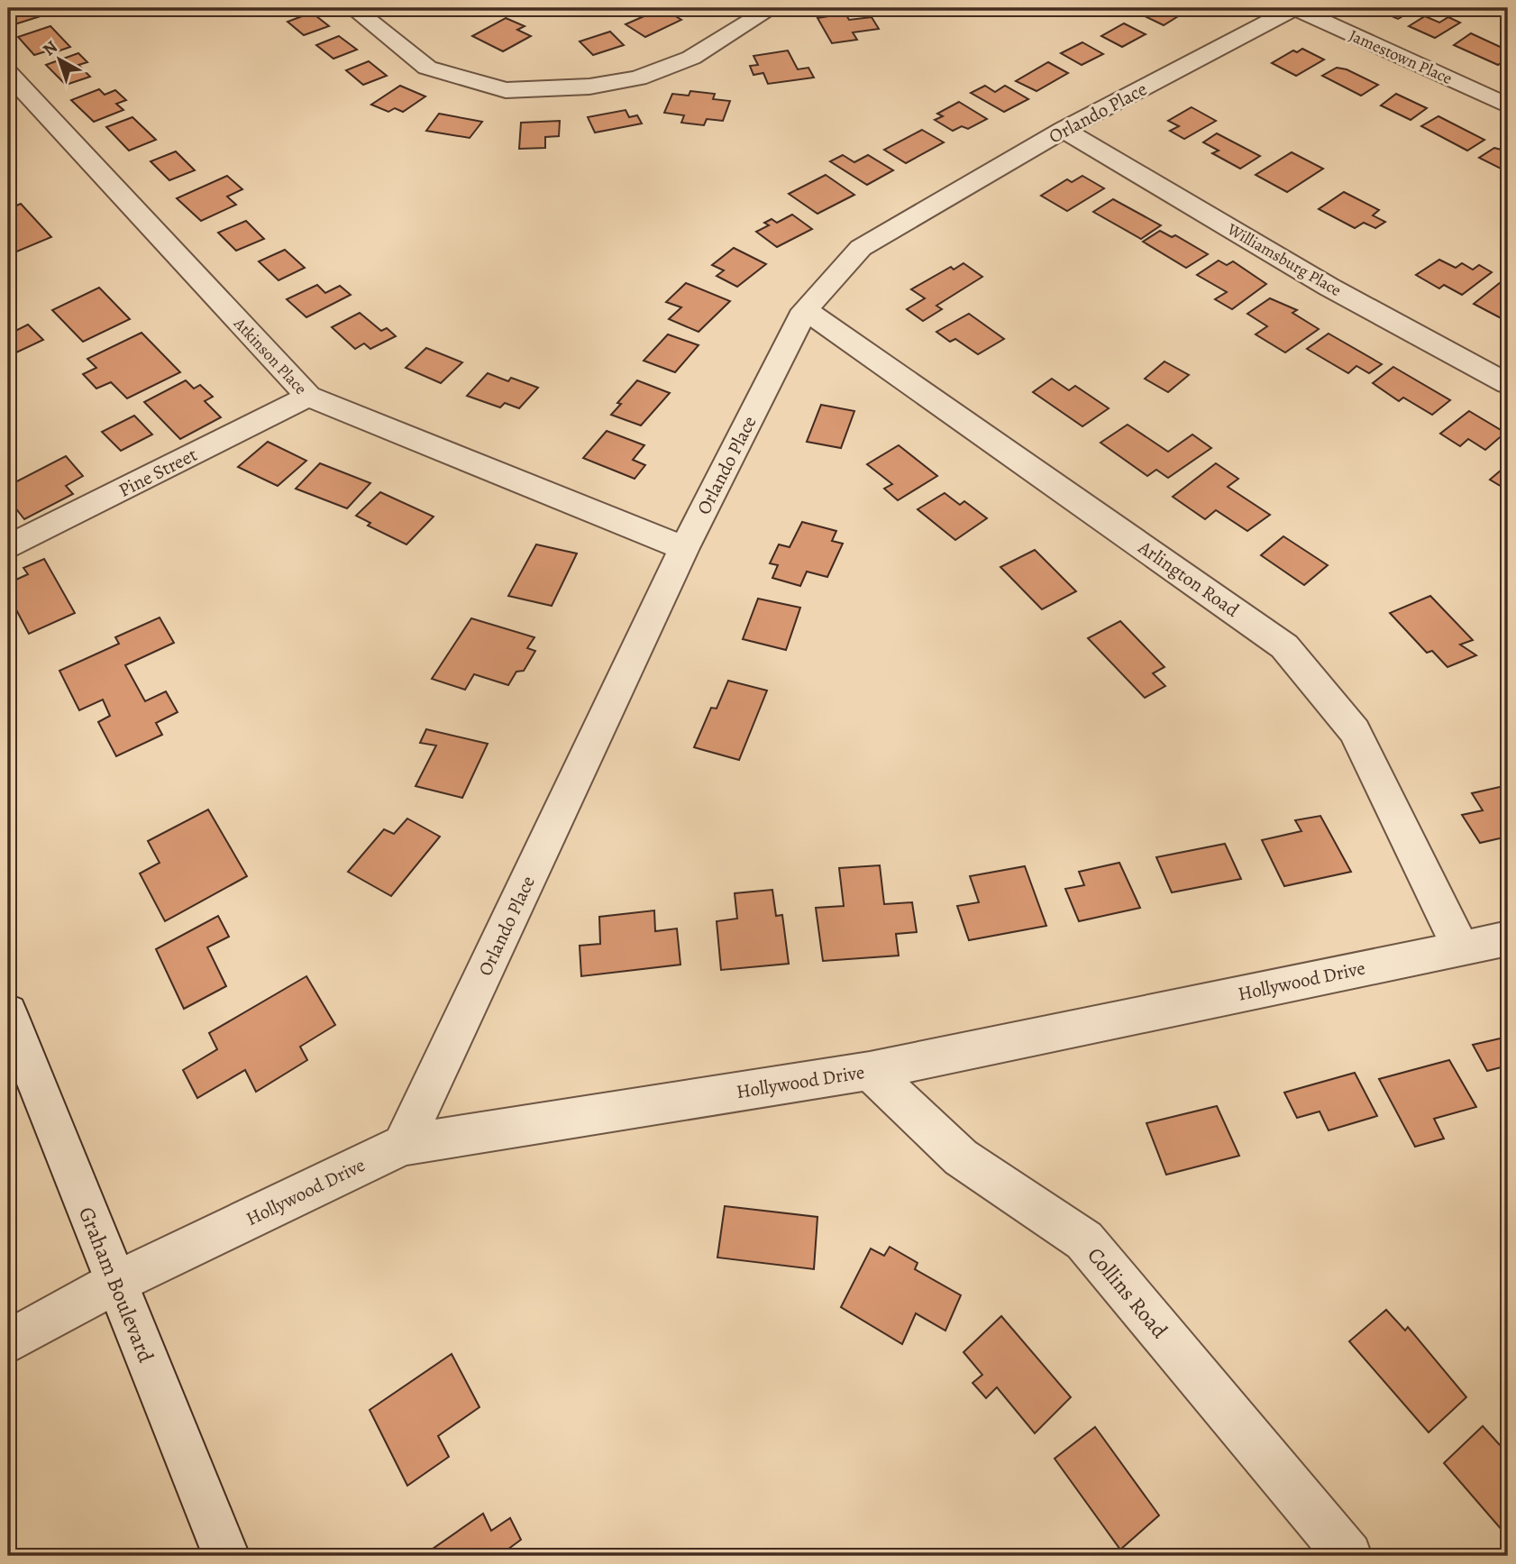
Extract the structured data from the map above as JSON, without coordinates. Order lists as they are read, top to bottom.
{
  "streets": {
    "street": [
      "Jamestown Place",
      "Orlando Place",
      "Williamsburg Place",
      "Atkinson Place",
      "Pine Street",
      "Arlington Road",
      "Hollywood Drive",
      "Graham Boulevard",
      "Collins Road"
    ]
  },
  "crossings": [
    ["Jamestown Place", "Orlando Place"],
    ["Orlando Place", "Williamsburg Place"],
    ["Orlando Place", "Atkinson Place"],
    ["Orlando Place", "Arlington Road"],
    ["Orlando Place", "Hollywood Drive"],
    ["Atkinson Place", "Pine Street"],
    ["Arlington Road", "Hollywood Drive"],
    ["Hollywood Drive", "Graham Boulevard"],
    ["Hollywood Drive", "Collins Road"]
  ],
  "north": "top left"
}
